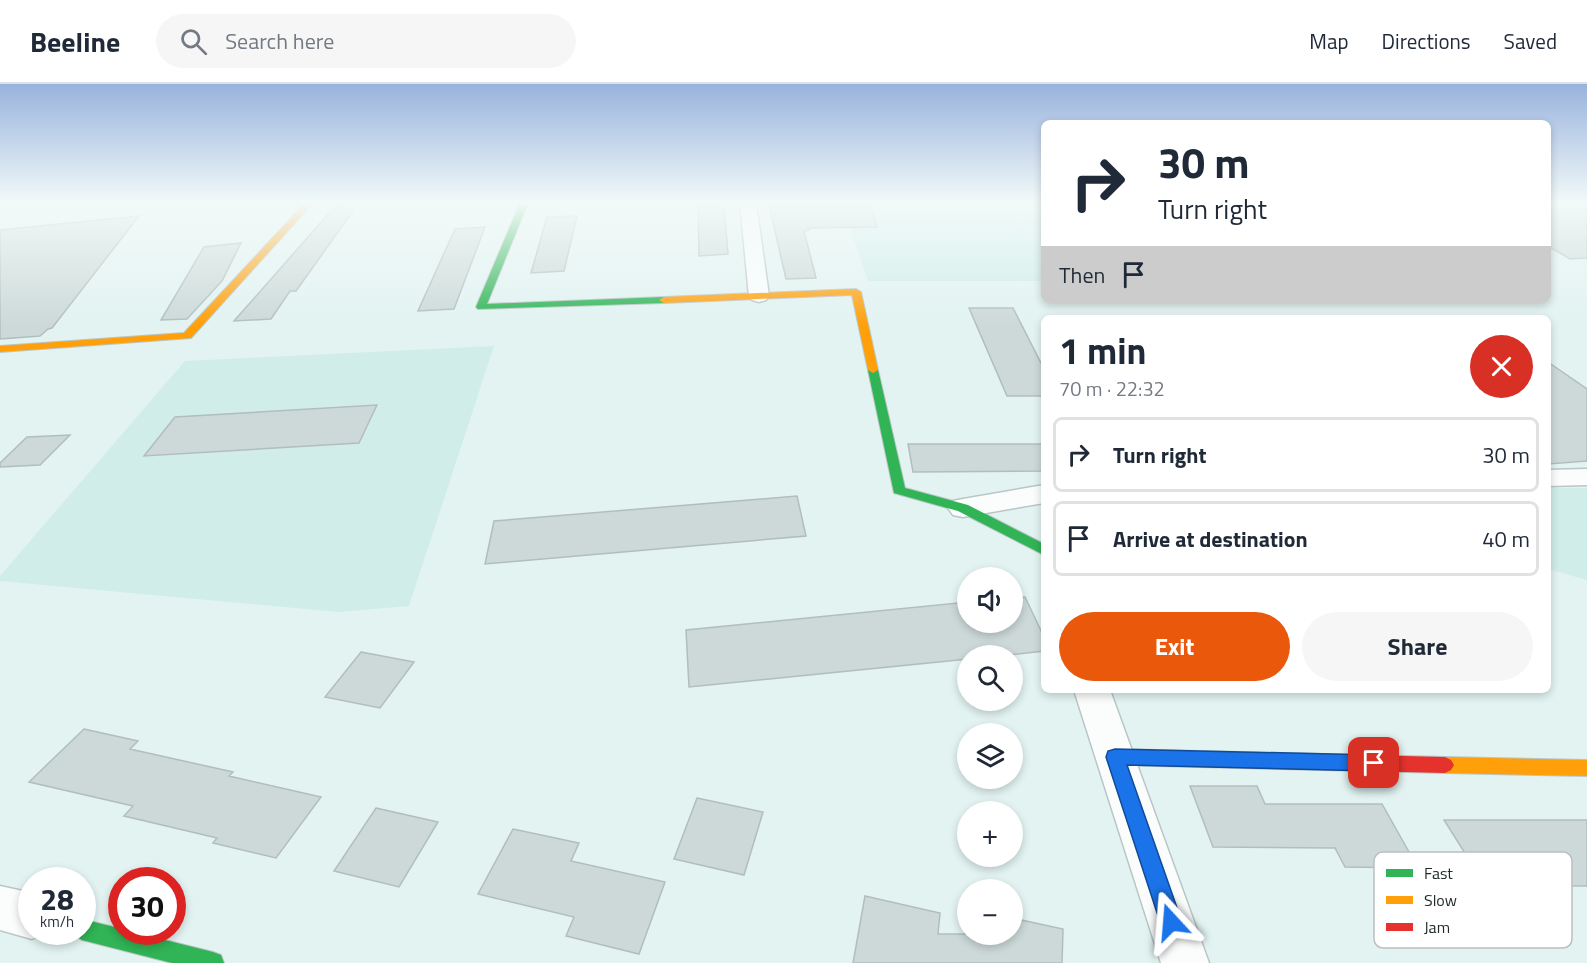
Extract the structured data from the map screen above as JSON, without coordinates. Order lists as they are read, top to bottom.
{
  "legend": ["Fast", "Slow", "Jam"],
  "page": {
    "header": "Beeline",
    "search": "Search here",
    "nav": ["Map", "Directions", "Saved"],
    "turn": ["30 m", "Turn right"],
    "then": "Then",
    "heading": ["1 min", "70 m · 22:32"],
    "list": [
      {
        "name": "Turn right",
        "value": "30 m"
      },
      {
        "name": "Arrive at destination",
        "value": "40 m"
      }
    ],
    "map_buttons": ["+", "−"],
    "buttons": ["Exit", "Share"],
    "speed": "28 km/h",
    "limit": "30"
  }
}
